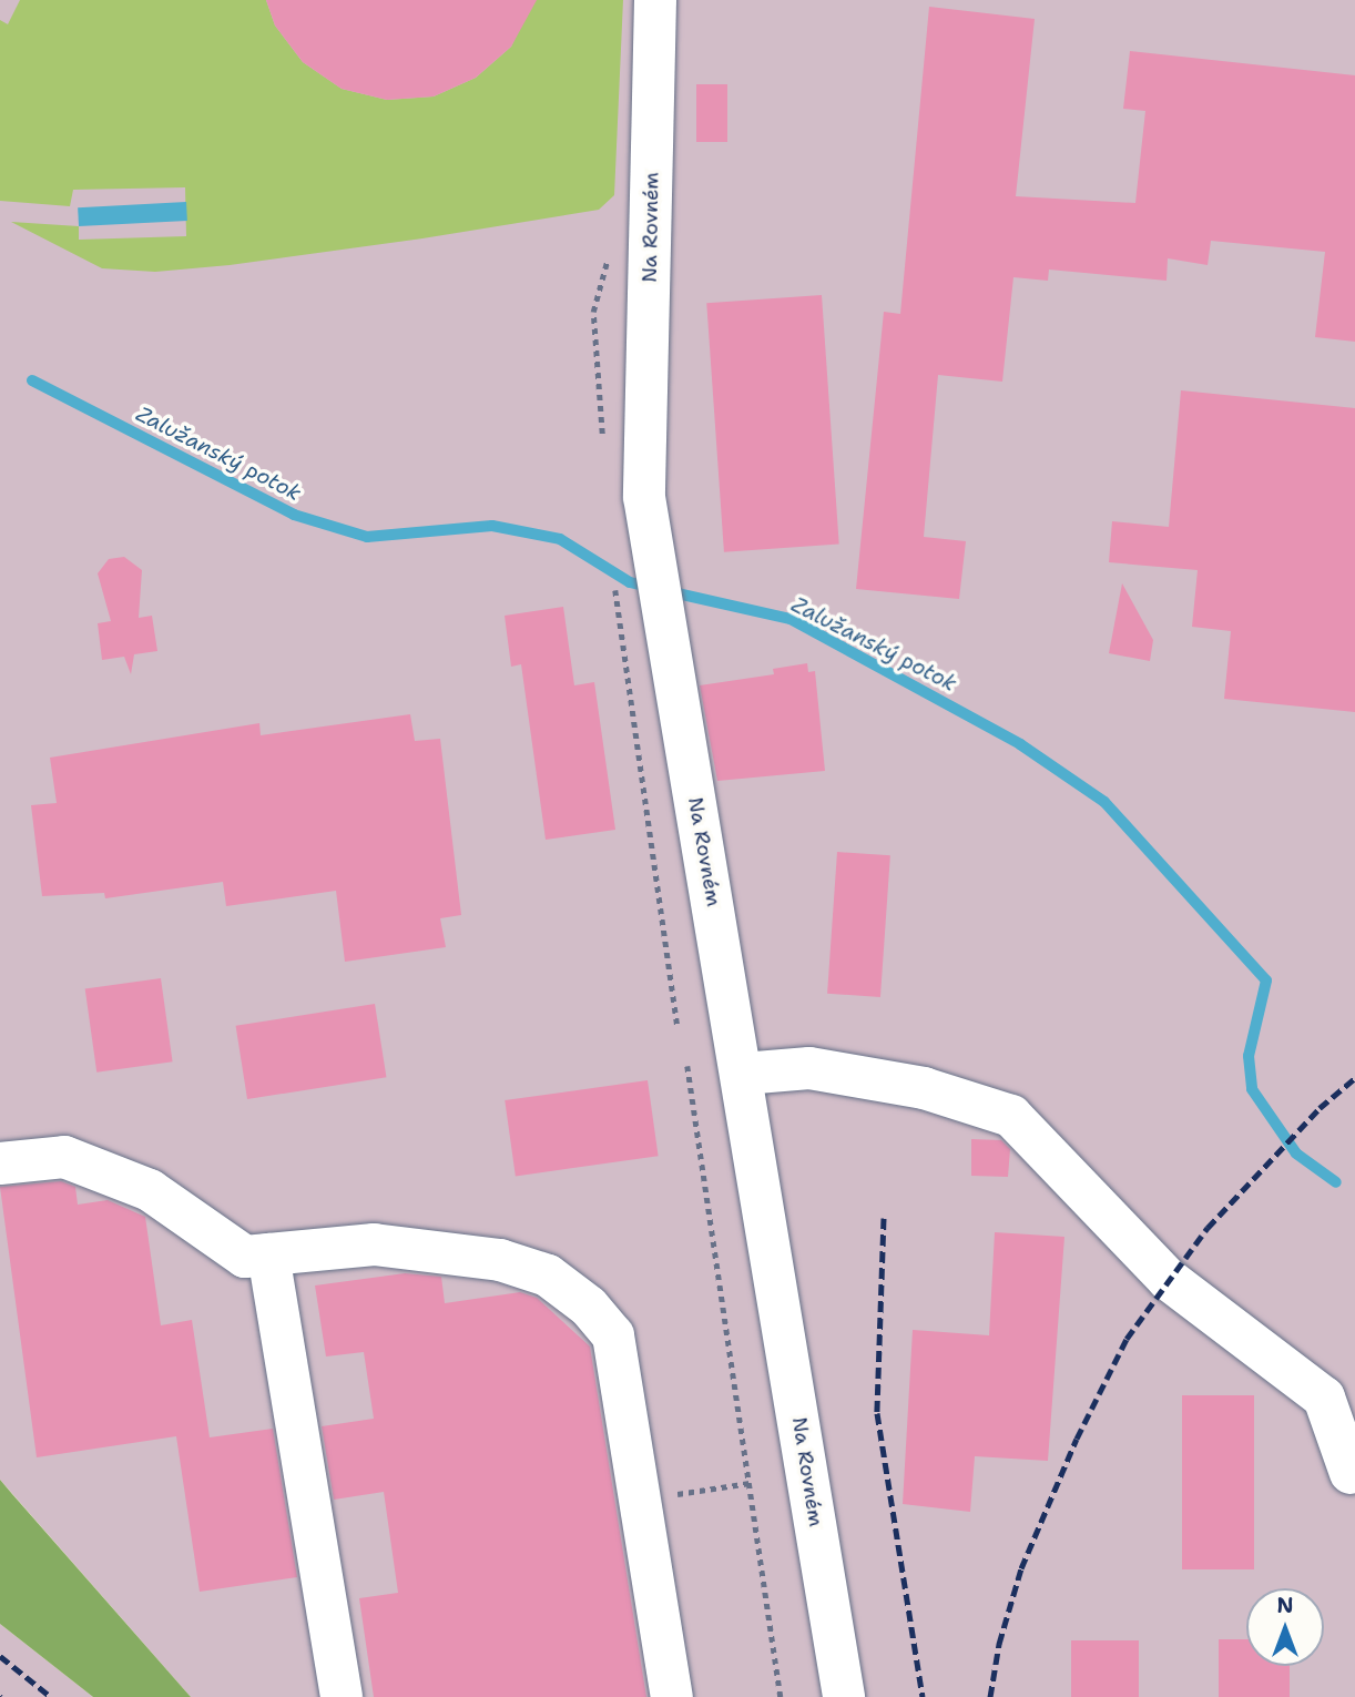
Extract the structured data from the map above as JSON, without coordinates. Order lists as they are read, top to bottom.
{
  "streets": {
    "street": ["Na Rovném"]
  },
  "water": ["Zalužanský potok"],
  "north": "top"
}
